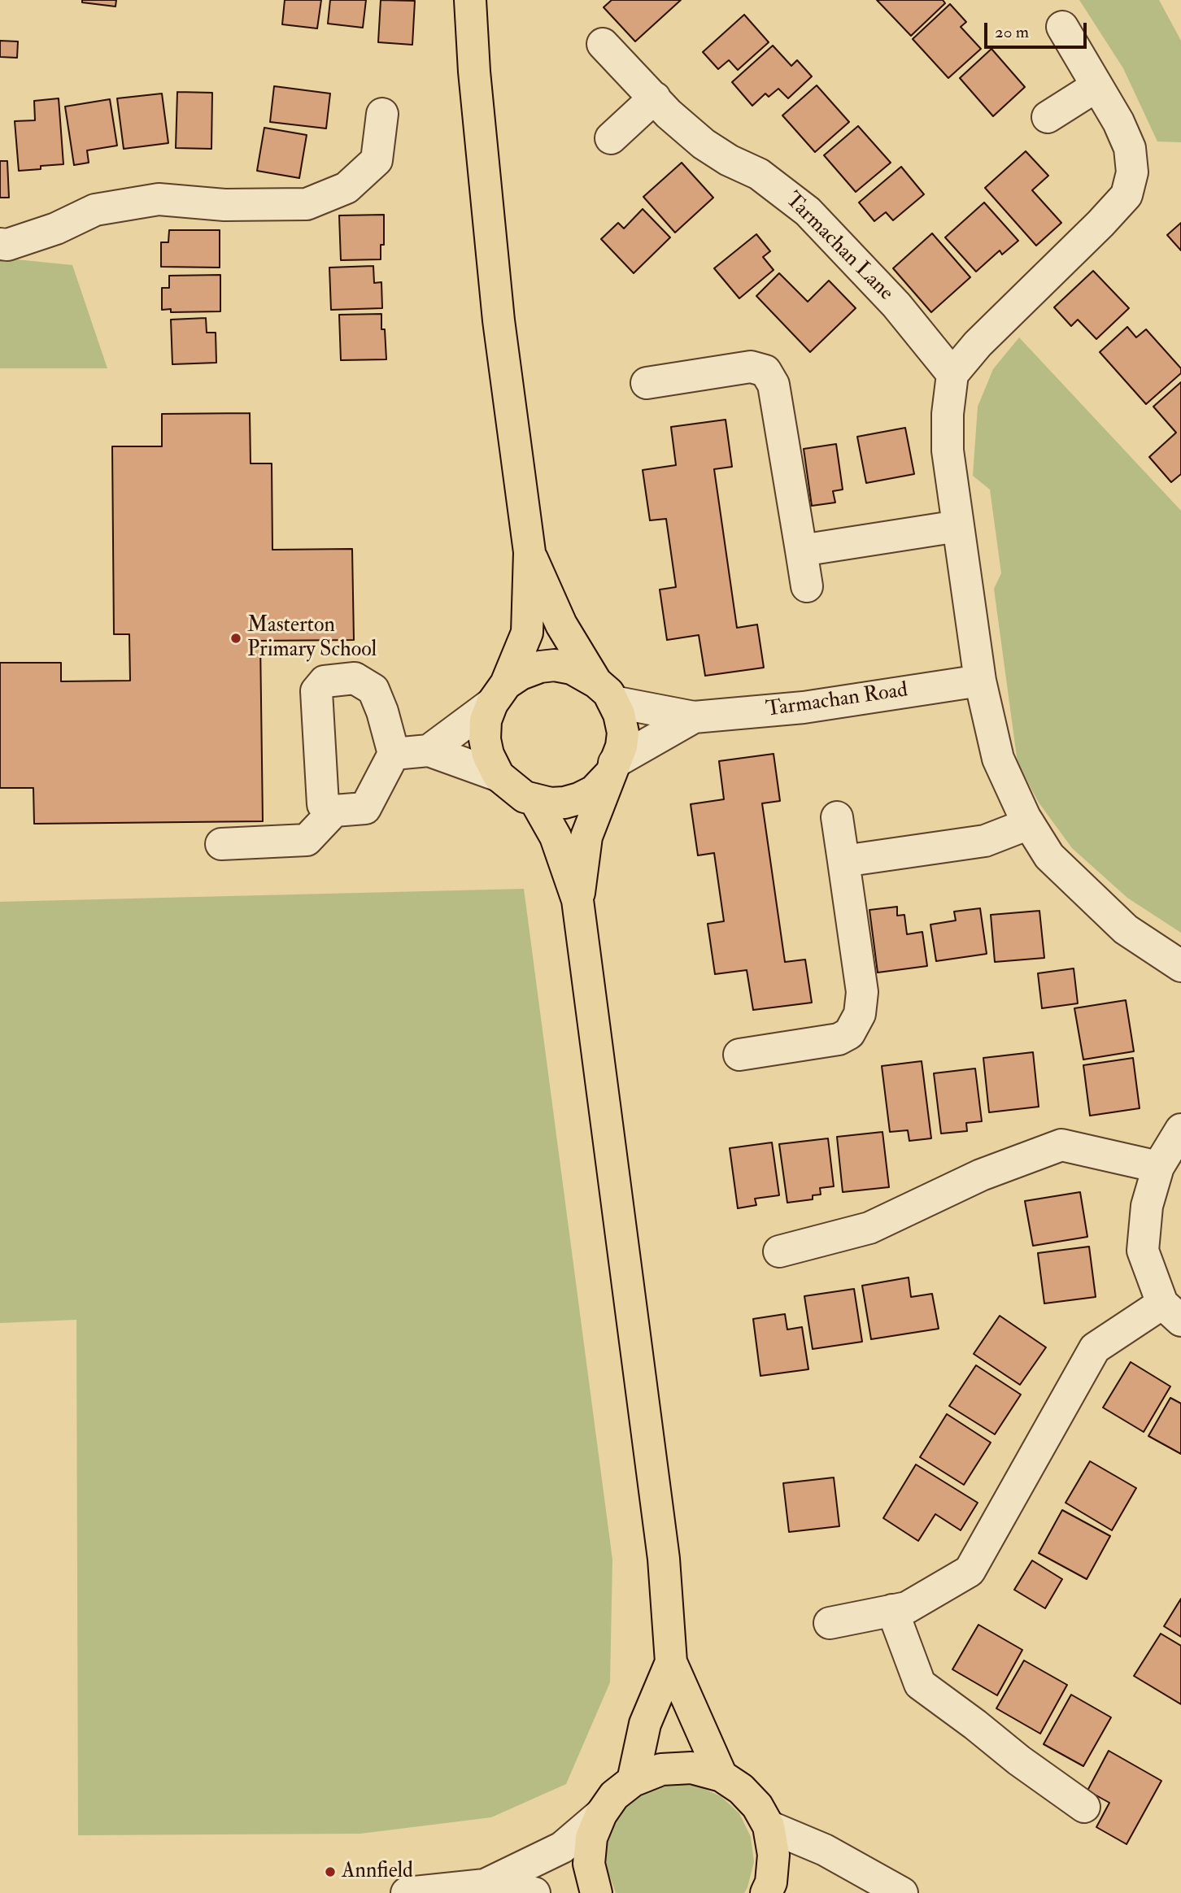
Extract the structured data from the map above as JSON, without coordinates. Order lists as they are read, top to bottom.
{
  "streets": {
    "street": ["Tarmachan Lane", "Tarmachan Road"]
  },
  "places": ["Masterton Primary School", "Annfield"],
  "scale_bar": "20 m"
}
